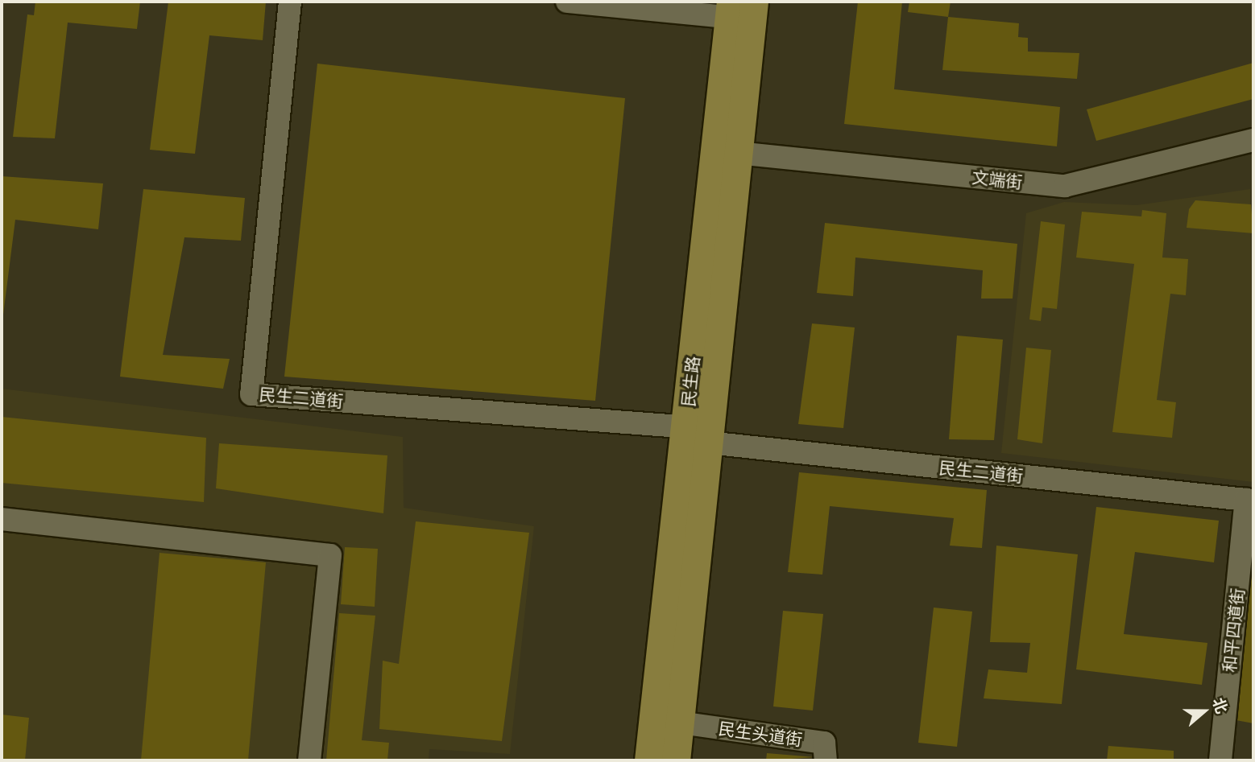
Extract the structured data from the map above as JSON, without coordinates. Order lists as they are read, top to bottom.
{
  "streets": {
    "main road": ["民生路"],
    "street": [
      "文端街",
      "民生二道街",
      "和平四道街",
      "民生头道街"
    ]
  },
  "crossings": [
    ["文端街", "民生路"],
    ["民生路", "民生二道街"],
    ["民生路", "民生头道街"],
    ["民生二道街", "和平四道街"]
  ],
  "north": "right"
}
